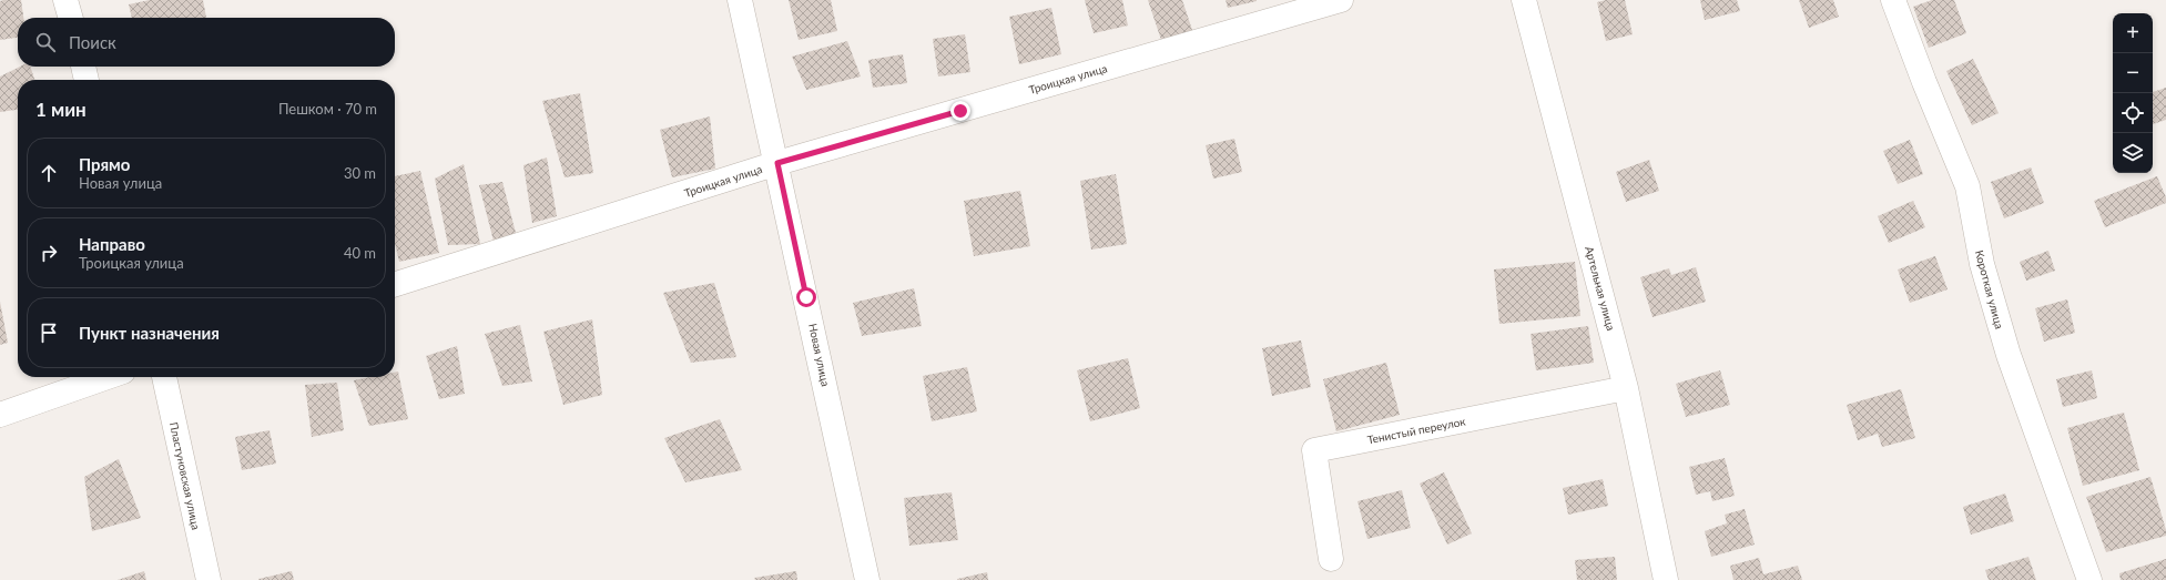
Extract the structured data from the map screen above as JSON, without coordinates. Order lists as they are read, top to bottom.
{
  "streets": {
    "street": [
      "Троицкая улица",
      "Артельная улица",
      "Короткая улица",
      "Новая улица",
      "Тенистый переулок",
      "Пластуновская улица"
    ]
  },
  "crossings": [
    ["Троицкая улица", "Новая улица"],
    ["Артельная улица", "Тенистый переулок"]
  ],
  "page": {
    "map_buttons": ["+", "−"],
    "search": "Поиск",
    "heading": ["1 мин", "Пешком · 70 m"],
    "list": [
      ["Прямо", "Новая улица", "30 m"],
      ["Направо", "Троицкая улица", "40 m"],
      "Пункт назначения"
    ]
  }
}
